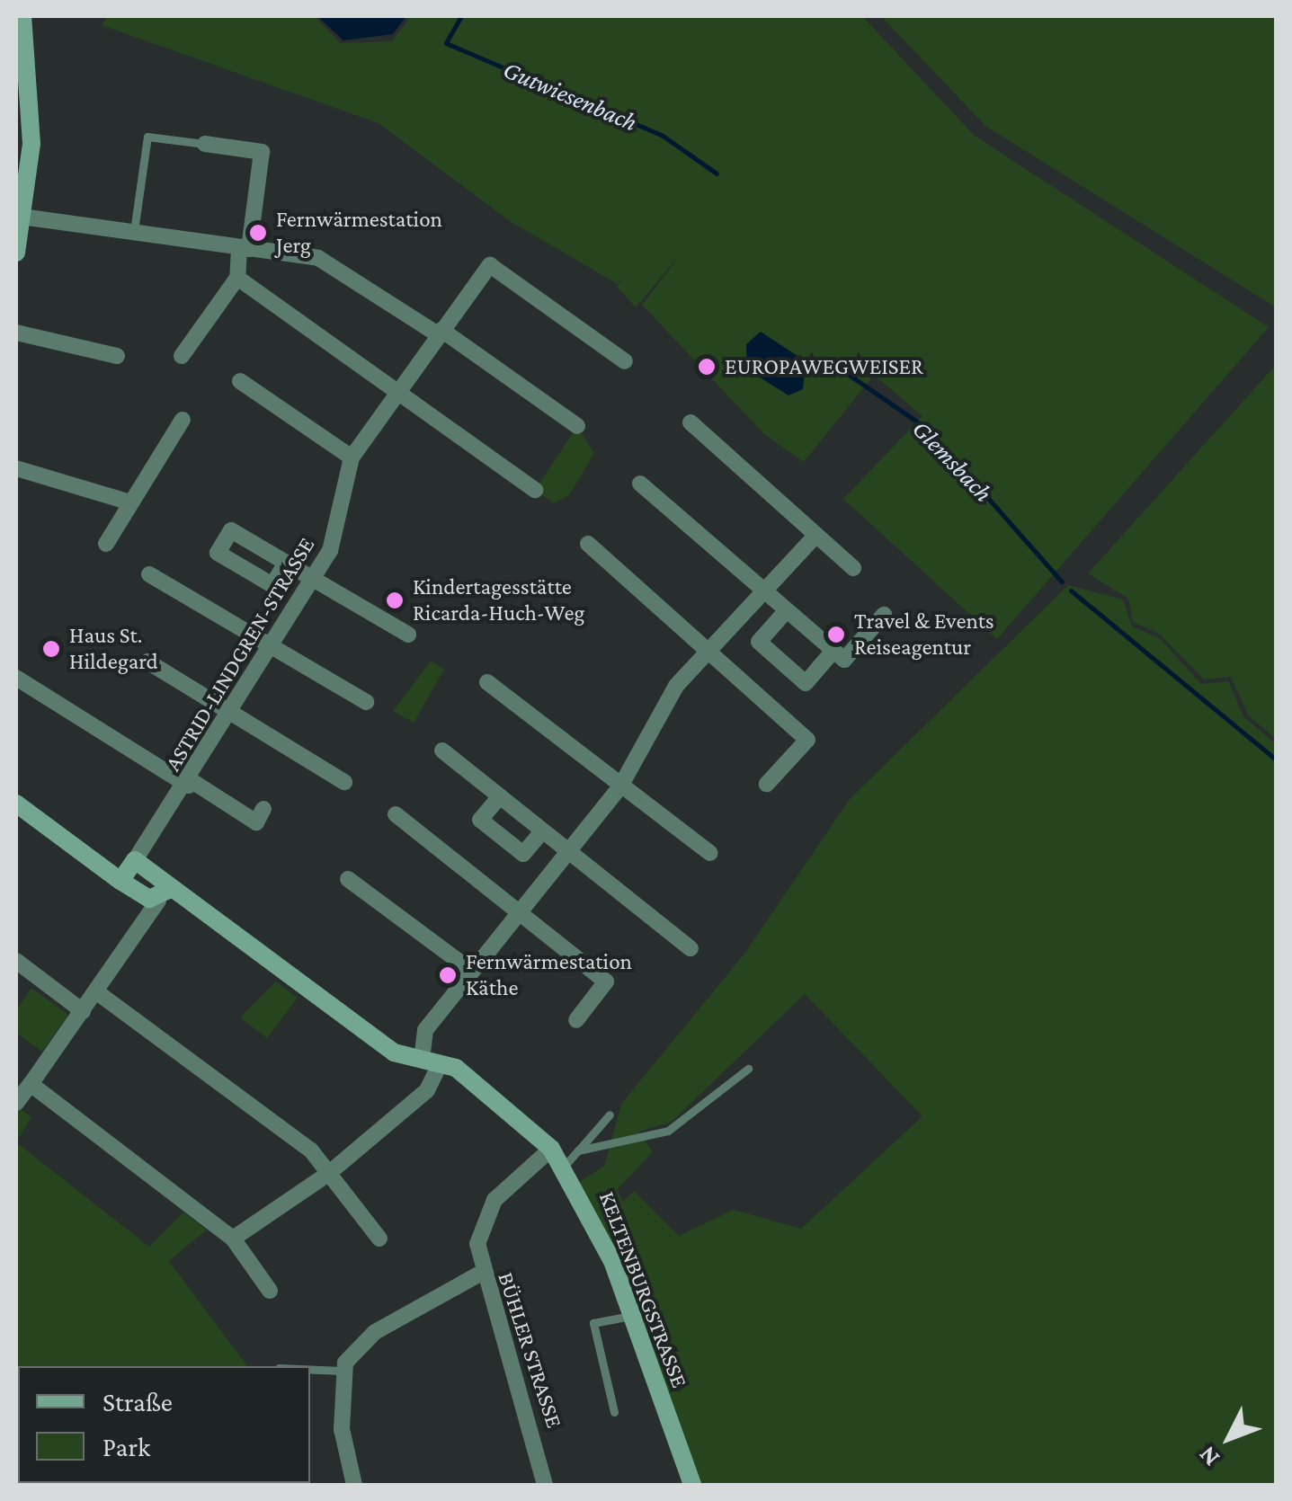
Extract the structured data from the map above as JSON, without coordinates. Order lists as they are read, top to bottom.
{
  "streets": {
    "street": ["ASTRID-LINDGREN-STRASSE", "KELTENBURGSTRASSE", "BÜHLER STRASSE"]
  },
  "crossings": [
    ["ASTRID-LINDGREN-STRASSE", "KELTENBURGSTRASSE"],
    ["KELTENBURGSTRASSE", "BÜHLER STRASSE"]
  ],
  "water": ["Gutwiesenbach", "Glemsbach"],
  "places": [
    "Fernwärmestation Jerg",
    "EUROPAWEGWEISER",
    "Kindertagesstätte Ricarda-Huch-Weg",
    "Travel & Events Reiseagentur",
    "Haus St. Hildegard",
    "Fernwärmestation Käthe"
  ],
  "legend": ["Straße", "Park"],
  "north": "bottom left"
}
